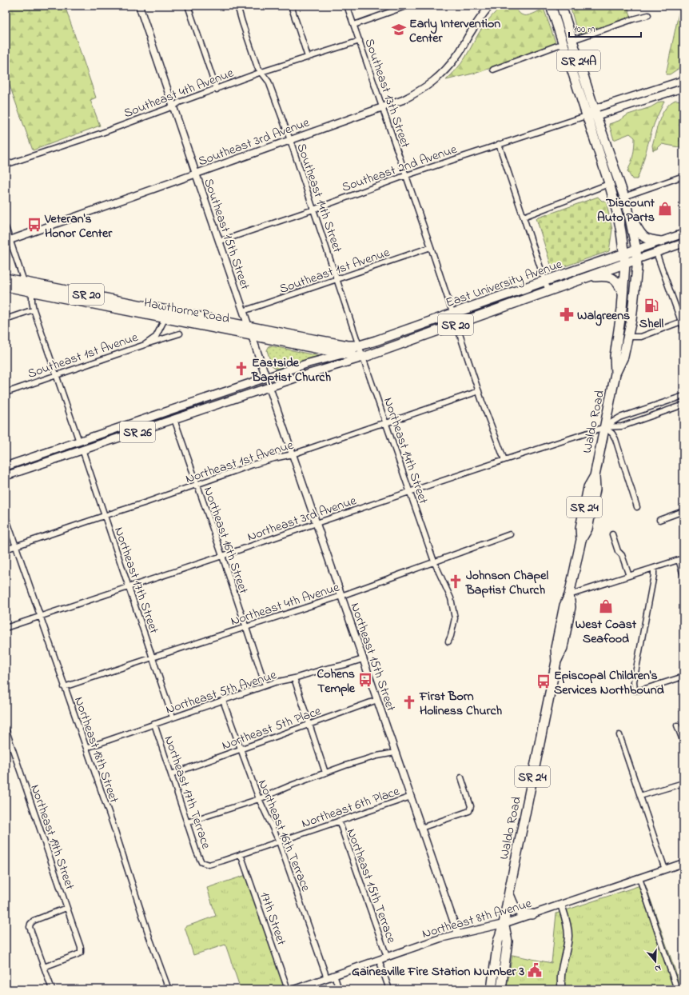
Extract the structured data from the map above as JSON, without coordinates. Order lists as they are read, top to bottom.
{
  "streets": {
    "highway": [
      "SR 24A",
      "East University Avenue",
      "SR 20",
      "Hawthorne Road",
      "Waldo Road",
      "SR 24"
    ],
    "main road": ["SR 26"],
    "street": [
      "Southeast 4th Avenue",
      "Southeast 13th Street",
      "Southeast 3rd Avenue",
      "Southeast 2nd Avenue",
      "Southeast 14th Street",
      "Southeast 15th Street",
      "Southeast 1st Avenue",
      "Northeast 14th Street",
      "Northeast 1st Avenue",
      "Northeast 3rd Avenue",
      "Northeast 16th Street",
      "Northeast 17th Street",
      "Northeast 4th Avenue",
      "Northeast 15th Street",
      "Northeast 5th Avenue",
      "Northeast 5th Place",
      "Northeast 18th Street",
      "Northeast 17th Terrace",
      "Northeast 6th Place",
      "Northeast 16th Terrace",
      "Northeast 19th Street",
      "Northeast 15th Terrace",
      "Northeast 8th Avenue",
      "17th Street"
    ]
  },
  "crossings": [
    ["SR 24A", "Southeast 2nd Avenue"],
    ["SR 24A", "East University Avenue"],
    ["SR 24A", "Waldo Road"],
    ["Southeast 4th Avenue", "Southeast 13th Street"],
    ["Southeast 4th Avenue", "Southeast 14th Street"],
    ["Southeast 4th Avenue", "Southeast 15th Street"],
    ["Southeast 13th Street", "Southeast 3rd Avenue"],
    ["Southeast 13th Street", "Southeast 2nd Avenue"],
    ["Southeast 13th Street", "Southeast 1st Avenue"],
    ["Southeast 13th Street", "East University Avenue"],
    ["Southeast 13th Street", "Northeast 1st Avenue"],
    ["Southeast 13th Street", "Northeast 3rd Avenue"],
    ["Southeast 3rd Avenue", "Southeast 14th Street"],
    ["Southeast 3rd Avenue", "Southeast 15th Street"],
    ["Southeast 2nd Avenue", "Southeast 14th Street"],
    ["Southeast 2nd Avenue", "Southeast 15th Street"],
    ["Southeast 14th Street", "Southeast 1st Avenue"],
    ["Southeast 14th Street", "East University Avenue"],
    ["Southeast 14th Street", "Hawthorne Road"],
    ["Southeast 14th Street", "Northeast 14th Street"],
    ["Southeast 15th Street", "Southeast 1st Avenue"],
    ["Southeast 15th Street", "East University Avenue"],
    ["Southeast 15th Street", "Hawthorne Road"],
    ["Southeast 1st Avenue", "Hawthorne Road"],
    ["East University Avenue", "Hawthorne Road"],
    ["East University Avenue", "Waldo Road"],
    ["East University Avenue", "Northeast 14th Street"],
    ["East University Avenue", "Northeast 16th Street"],
    ["East University Avenue", "Northeast 17th Street"],
    ["East University Avenue", "Northeast 15th Street"],
    ["Hawthorne Road", "Northeast 14th Street"],
    ["Waldo Road", "Northeast 3rd Avenue"],
    ["Waldo Road", "Northeast 8th Avenue"],
    ["Northeast 14th Street", "Northeast 1st Avenue"],
    ["Northeast 14th Street", "Northeast 3rd Avenue"],
    ["Northeast 14th Street", "Northeast 4th Avenue"],
    ["Northeast 1st Avenue", "Northeast 16th Street"],
    ["Northeast 1st Avenue", "Northeast 17th Street"],
    ["Northeast 1st Avenue", "Northeast 15th Street"],
    ["Northeast 1st Avenue", "Northeast 18th Street"],
    ["Northeast 3rd Avenue", "Northeast 16th Street"],
    ["Northeast 3rd Avenue", "Northeast 17th Street"],
    ["Northeast 3rd Avenue", "Northeast 15th Street"],
    ["Northeast 3rd Avenue", "Northeast 18th Street"],
    ["Northeast 16th Street", "Northeast 4th Avenue"],
    ["Northeast 16th Street", "Northeast 5th Avenue"],
    ["Northeast 17th Street", "Northeast 4th Avenue"],
    ["Northeast 17th Street", "Northeast 5th Avenue"],
    ["Northeast 4th Avenue", "Northeast 15th Street"],
    ["Northeast 4th Avenue", "Northeast 18th Street"],
    ["Northeast 15th Street", "Northeast 5th Avenue"],
    ["Northeast 15th Street", "Northeast 5th Place"],
    ["Northeast 15th Street", "Northeast 6th Place"],
    ["Northeast 15th Street", "Northeast 8th Avenue"],
    ["Northeast 5th Avenue", "Northeast 18th Street"],
    ["Northeast 5th Avenue", "Northeast 17th Terrace"],
    ["Northeast 5th Avenue", "Northeast 16th Terrace"],
    ["Northeast 5th Place", "Northeast 17th Terrace"],
    ["Northeast 5th Place", "Northeast 16th Terrace"],
    ["Northeast 17th Terrace", "Northeast 6th Place"],
    ["Northeast 6th Place", "Northeast 16th Terrace"],
    ["Northeast 6th Place", "Northeast 15th Terrace"],
    ["Northeast 6th Place", "17th Street"],
    ["Northeast 16th Terrace", "Northeast 8th Avenue"],
    ["Northeast 15th Terrace", "Northeast 8th Avenue"]
  ],
  "places": {
    "school or university": ["Early Intervention Center"],
    "shop": ["Discount Auto Parts", "West Coast Seafood"],
    "bus stop": ["Veteran's Honor Center", "Cohens Temple", "Episcopal Children's Services Northbound"],
    "fuel station": ["Shell"],
    "pharmacy": ["Walgreens"],
    "church": ["Eastside Baptist Church", "Johnson Chapel Baptist Church", "First Born Holiness Church"],
    "public building": ["Gainesville Fire Station Number 3"]
  },
  "scale_bar": "100 m",
  "north": "bottom"
}
